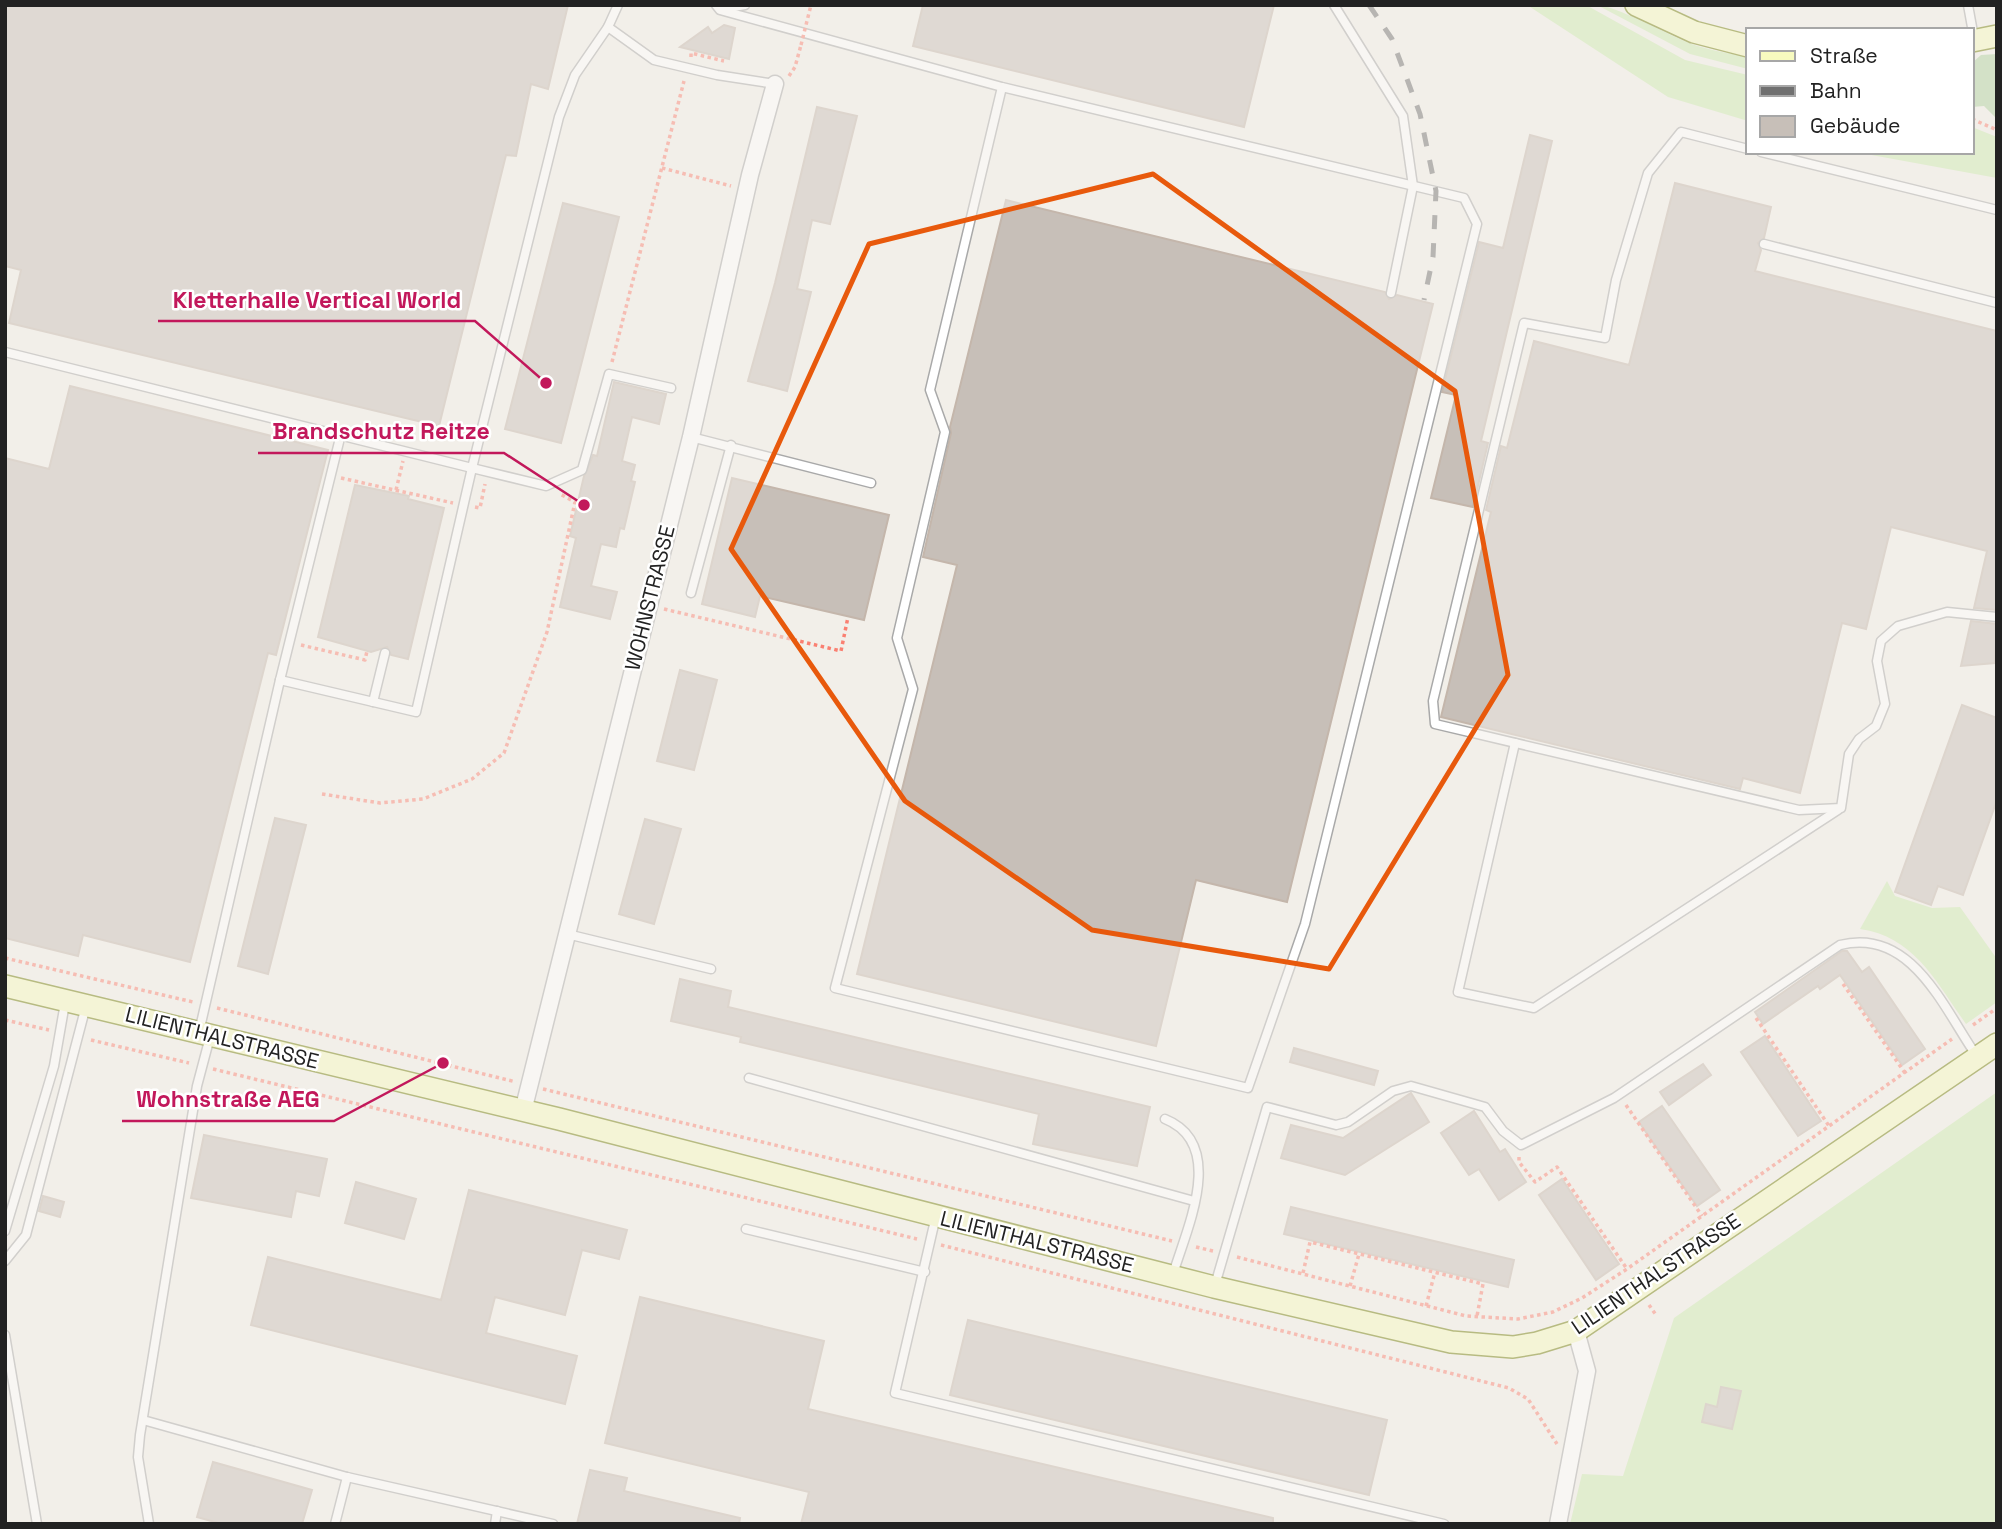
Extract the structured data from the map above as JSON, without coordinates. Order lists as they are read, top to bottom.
{
  "streets": {
    "main road": ["LILIENTHALSTRASSE"],
    "street": ["WOHNSTRASSE"]
  },
  "crossings": [
    ["WOHNSTRASSE", "LILIENTHALSTRASSE"]
  ],
  "places": ["Kletterhalle Vertical World", "Brandschutz Reitze", "Wohnstraße AEG"],
  "legend": ["Straße", "Bahn", "Gebäude"]
}
